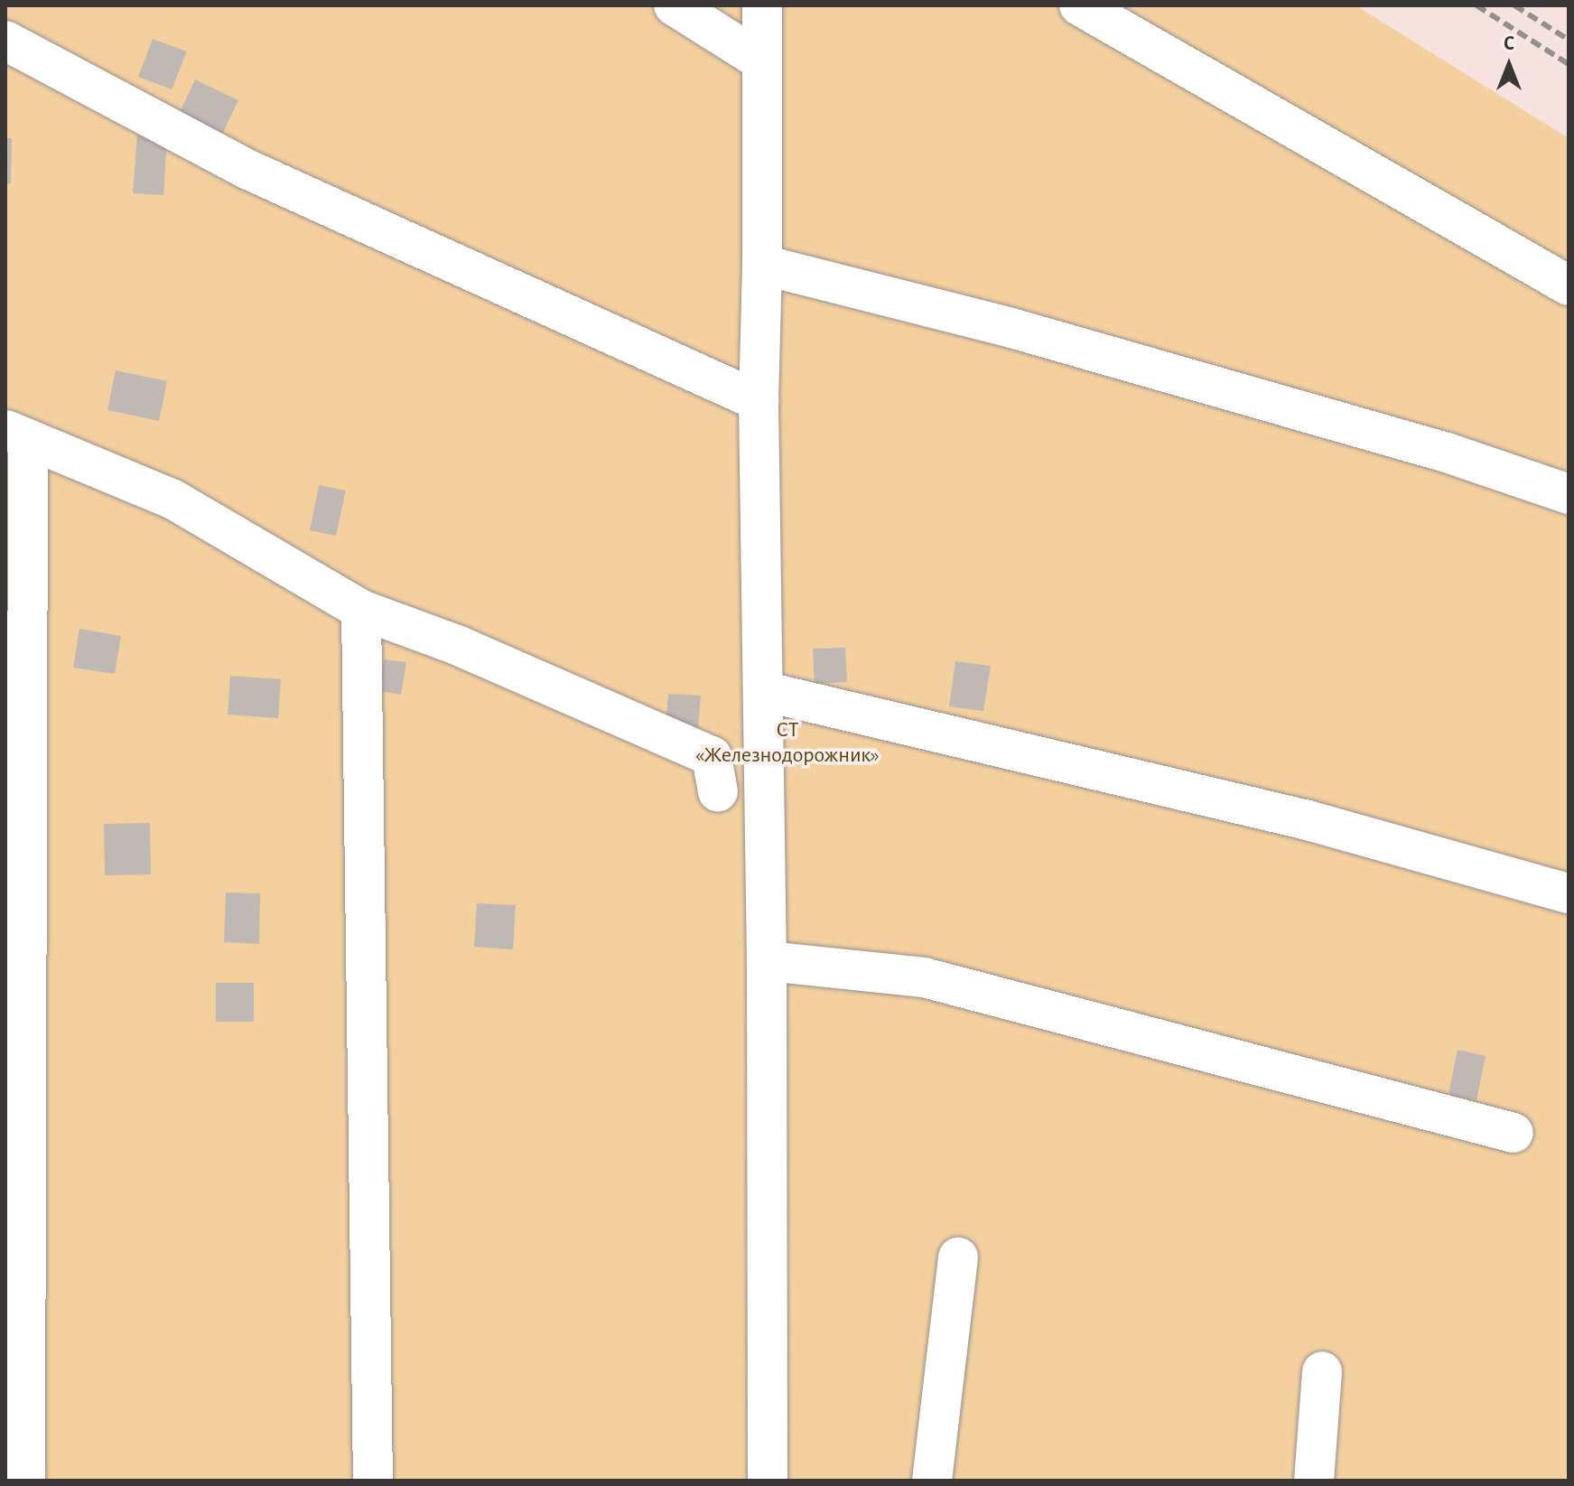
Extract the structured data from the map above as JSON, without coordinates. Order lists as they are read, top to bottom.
{
  "parks": ["СТ «Железнодорожник»"],
  "north": "top"
}
